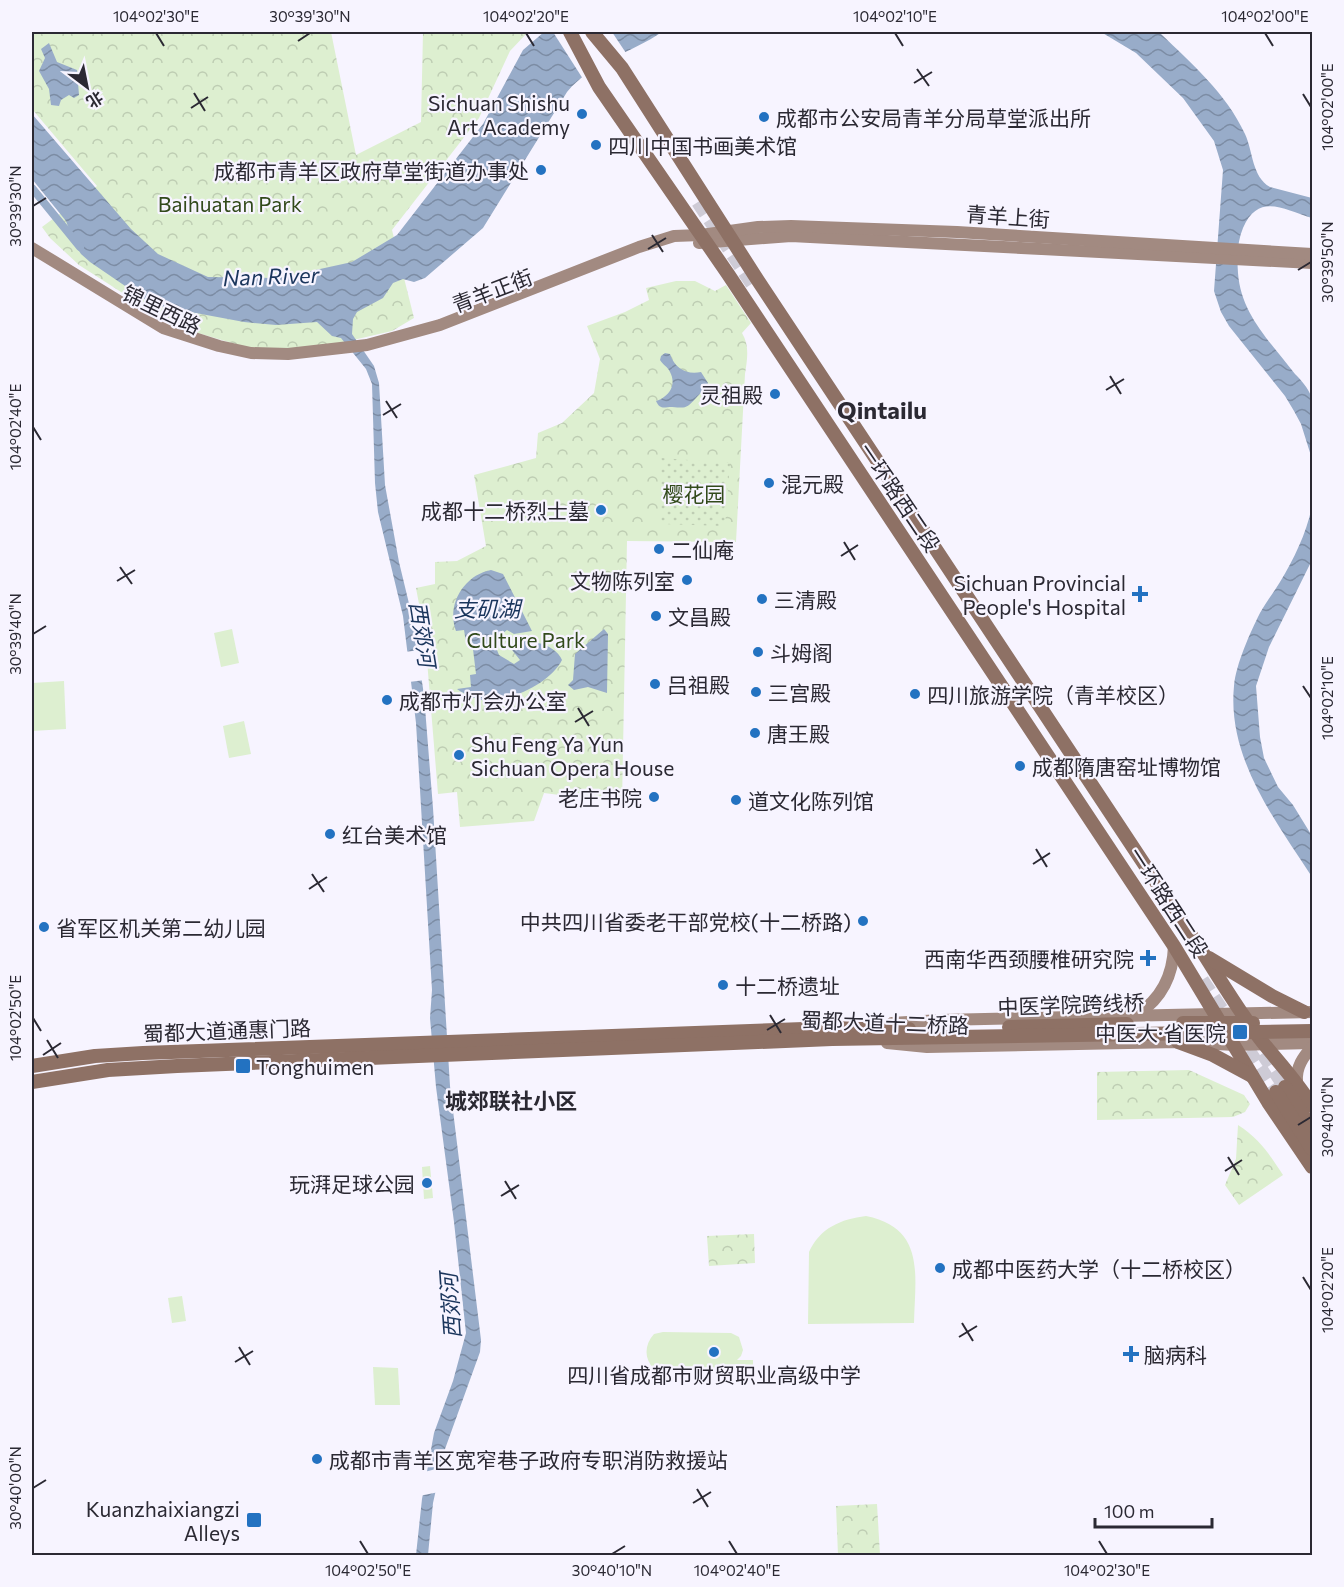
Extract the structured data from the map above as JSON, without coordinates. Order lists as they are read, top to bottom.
{
  "streets": {
    "main road": [
      "青羊上街",
      "青羊正街",
      "锦里西路",
      "一环路西二段",
      "中医学院跨线桥",
      "蜀都大道十二桥路",
      "蜀都大道通惠门路"
    ]
  },
  "crossings": [
    ["青羊上街", "青羊正街"],
    ["青羊上街", "一环路西二段"],
    ["青羊正街", "锦里西路"],
    ["青羊正街", "一环路西二段"],
    ["一环路西二段", "蜀都大道十二桥路"],
    ["中医学院跨线桥", "蜀都大道十二桥路"],
    ["蜀都大道十二桥路", "蜀都大道通惠门路"]
  ],
  "districts": ["Qintailu", "城郊联社小区"],
  "water": ["Nan River", "支矶湖", "西郊河"],
  "parks": ["Baihuatan Park", "樱花园", "Culture Park"],
  "places": {
    "other": [
      "Sichuan Shishu Art Academy",
      "成都市公安局青羊分局草堂派出所",
      "四川中国书画美术馆",
      "成都市青羊区政府草堂街道办事处",
      "灵祖殿",
      "混元殿",
      "成都十二桥烈士墓",
      "二仙庵",
      "文物陈列室",
      "三清殿",
      "文昌殿",
      "斗姆阁",
      "吕祖殿",
      "三宫殿",
      "四川旅游学院（青羊校区）",
      "成都市灯会办公室",
      "唐王殿",
      "Shu Feng Ya Yun Sichuan Opera House",
      "成都隋唐窑址博物馆",
      "老庄书院",
      "道文化陈列馆",
      "红台美术馆",
      "中共四川省委老干部党校(十二桥路)",
      "省军区机关第二幼儿园",
      "十二桥遗址",
      "玩湃足球公园",
      "成都中医药大学（十二桥校区）",
      "四川省成都市财贸职业高级中学",
      "成都市青羊区宽窄巷子政府专职消防救援站"
    ],
    "health": ["Sichuan Provincial People's Hospital", "西南华西颈腰椎研究院", "脑病科"],
    "transit": ["中医大·省医院", "Tonghuimen", "Kuanzhaixiangzi Alleys"]
  },
  "scale_bar": "100 m",
  "north": "bottom right",
  "coordinates": [
    "104°02'30\"E",
    "30°39'30\"N",
    "104°02'20\"E",
    "104°02'10\"E",
    "104°02'00\"E",
    "30°39'50\"N",
    "104°02'40\"E",
    "30°39'40\"N",
    "104°02'50\"E",
    "30°40'10\"N",
    "30°40'00\"N"
  ]
}
